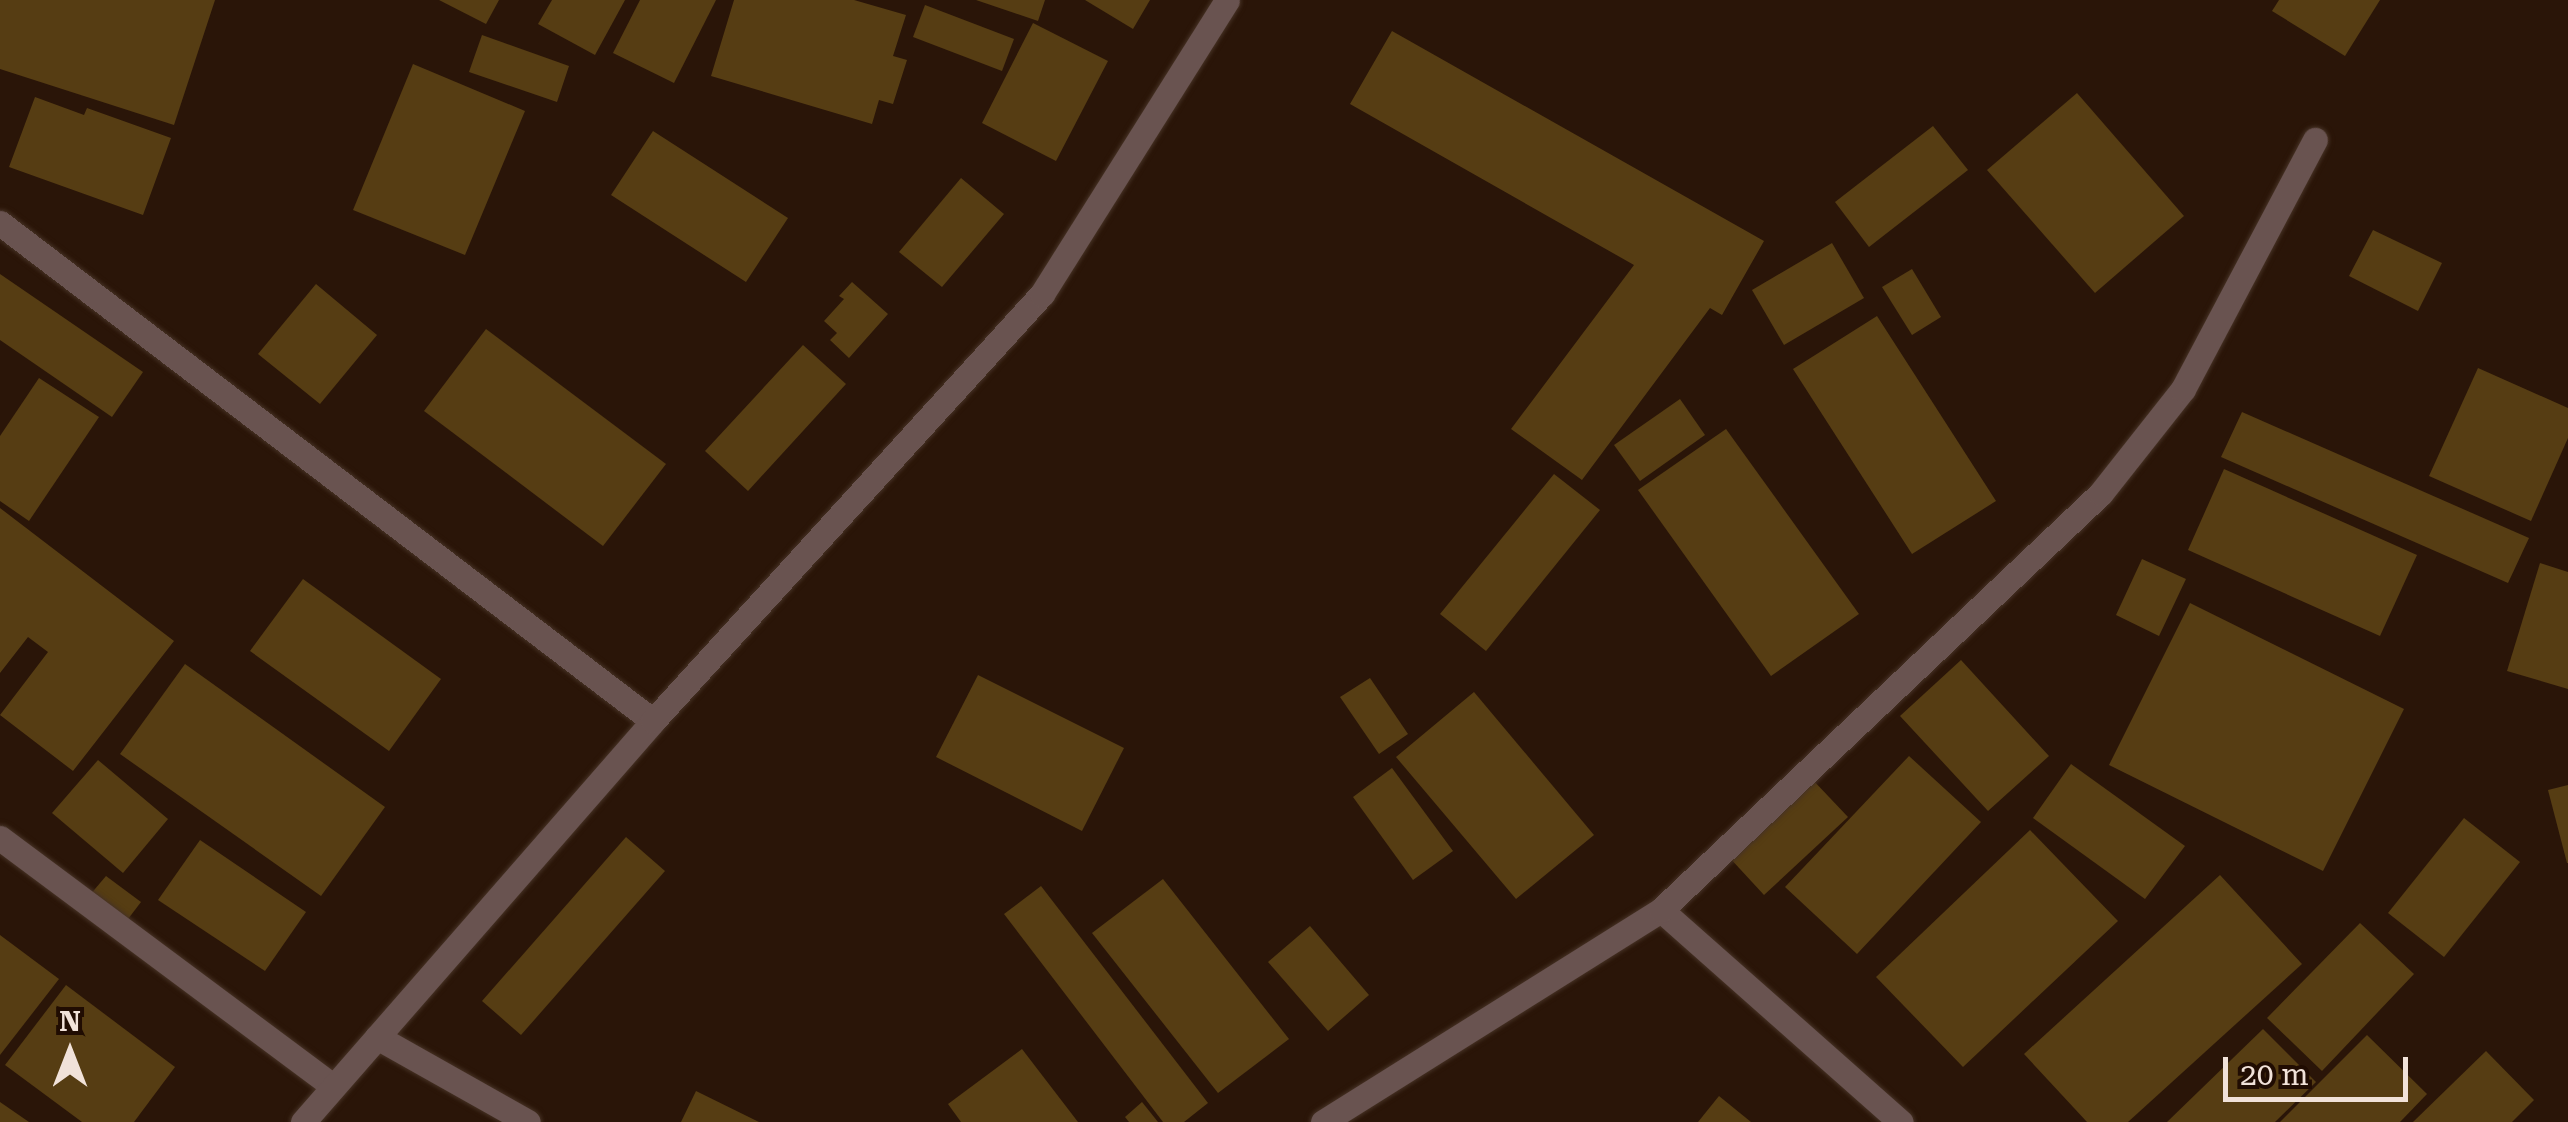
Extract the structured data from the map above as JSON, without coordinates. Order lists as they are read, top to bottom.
{
  "scale_bar": "20 m",
  "north": "top"
}
